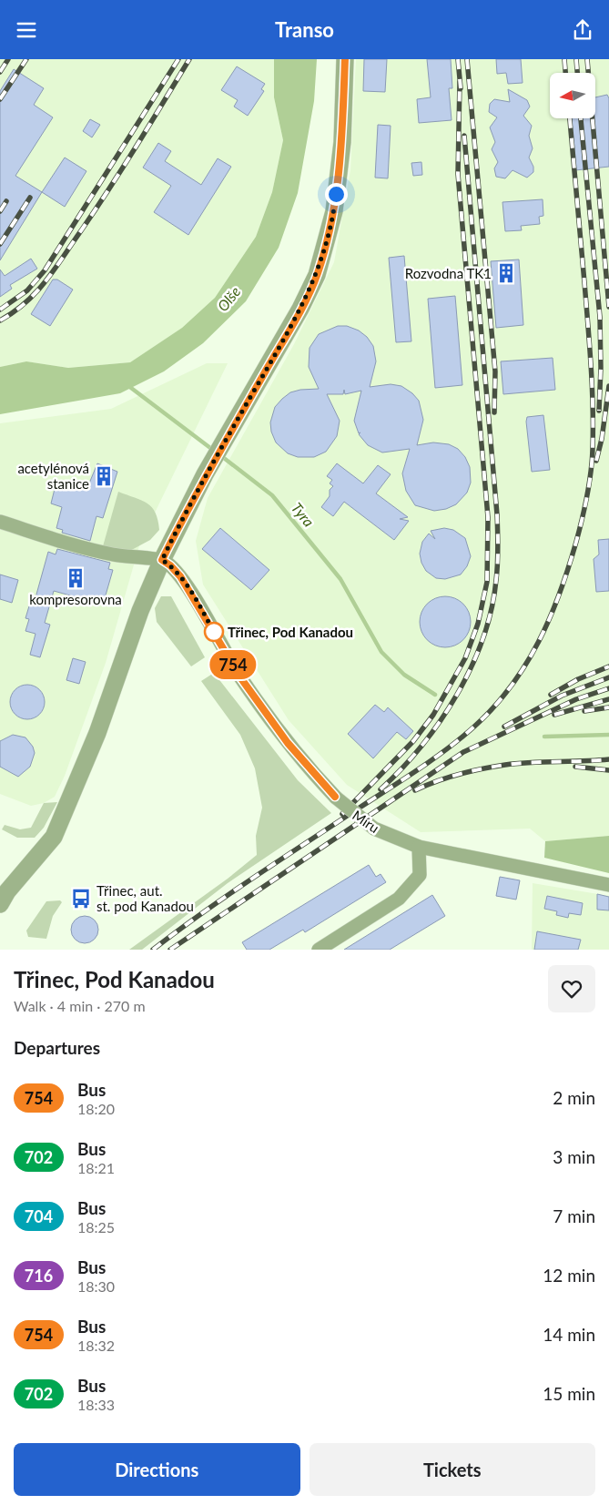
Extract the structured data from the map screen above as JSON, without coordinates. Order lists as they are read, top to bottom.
{
  "streets": {
    "street": ["Míru"]
  },
  "water": ["Olše", "Tyra"],
  "places": {
    "building": ["Rozvodna TK1", "acetylénová stanice", "kompresorovna"],
    "other": ["Třinec, Pod Kanadou"],
    "bus stop": ["Třinec, aut. st. pod Kanadou"]
  },
  "lines": ["bus line 754"],
  "north": "left",
  "page": {
    "header": "Transo",
    "on_map": "754",
    "heading": [
      ["Třinec, Pod Kanadou", "Walk · 4 min · 270 m"],
      "Departures"
    ],
    "list": [
      {
        "mark": "754",
        "name": "Bus",
        "note": "18:20",
        "value": "2 min"
      },
      {
        "mark": "702",
        "name": "Bus",
        "note": "18:21",
        "value": "3 min"
      },
      {
        "mark": "704",
        "name": "Bus",
        "note": "18:25",
        "value": "7 min"
      },
      {
        "mark": "716",
        "name": "Bus",
        "note": "18:30",
        "value": "12 min"
      },
      {
        "mark": "754",
        "name": "Bus",
        "note": "18:32",
        "value": "14 min"
      },
      {
        "mark": "702",
        "name": "Bus",
        "note": "18:33",
        "value": "15 min"
      }
    ],
    "buttons": ["Directions", "Tickets"]
  }
}
